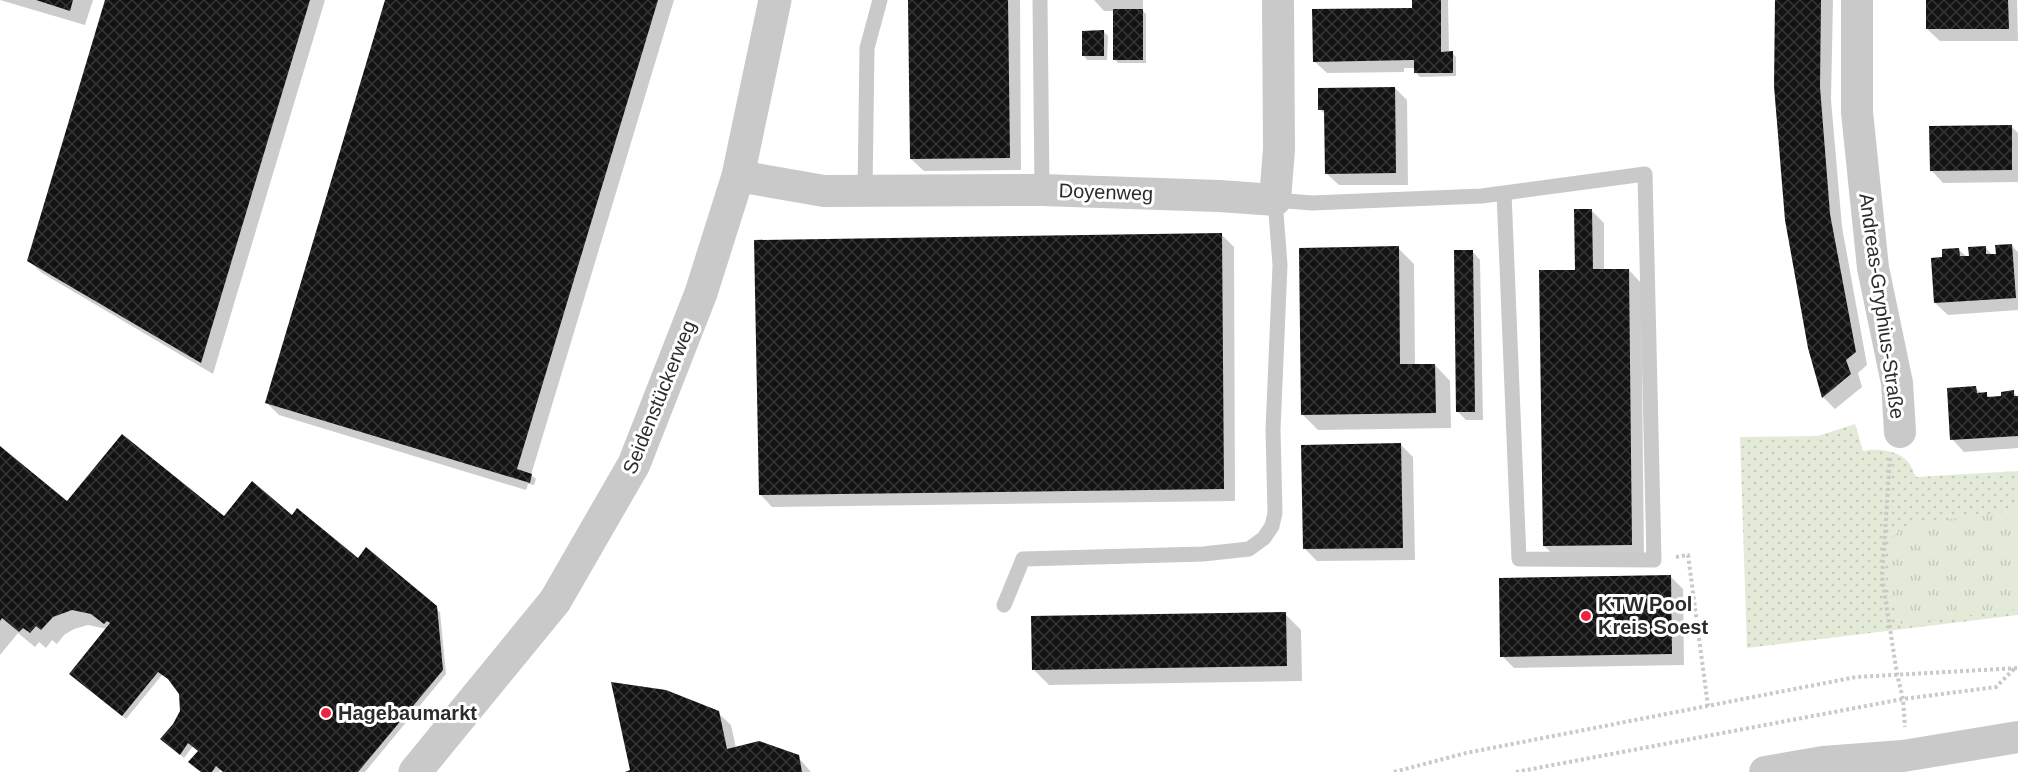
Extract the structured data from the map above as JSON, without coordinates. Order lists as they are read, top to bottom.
{
  "streets": {
    "street": ["Doyenweg", "Andreas-Gryphius-Straße", "Seidenstückerweg"]
  },
  "crossings": [
    ["Doyenweg", "Seidenstückerweg"]
  ],
  "places": ["KTW Pool Kreis Soest", "Hagebaumarkt"]
}
